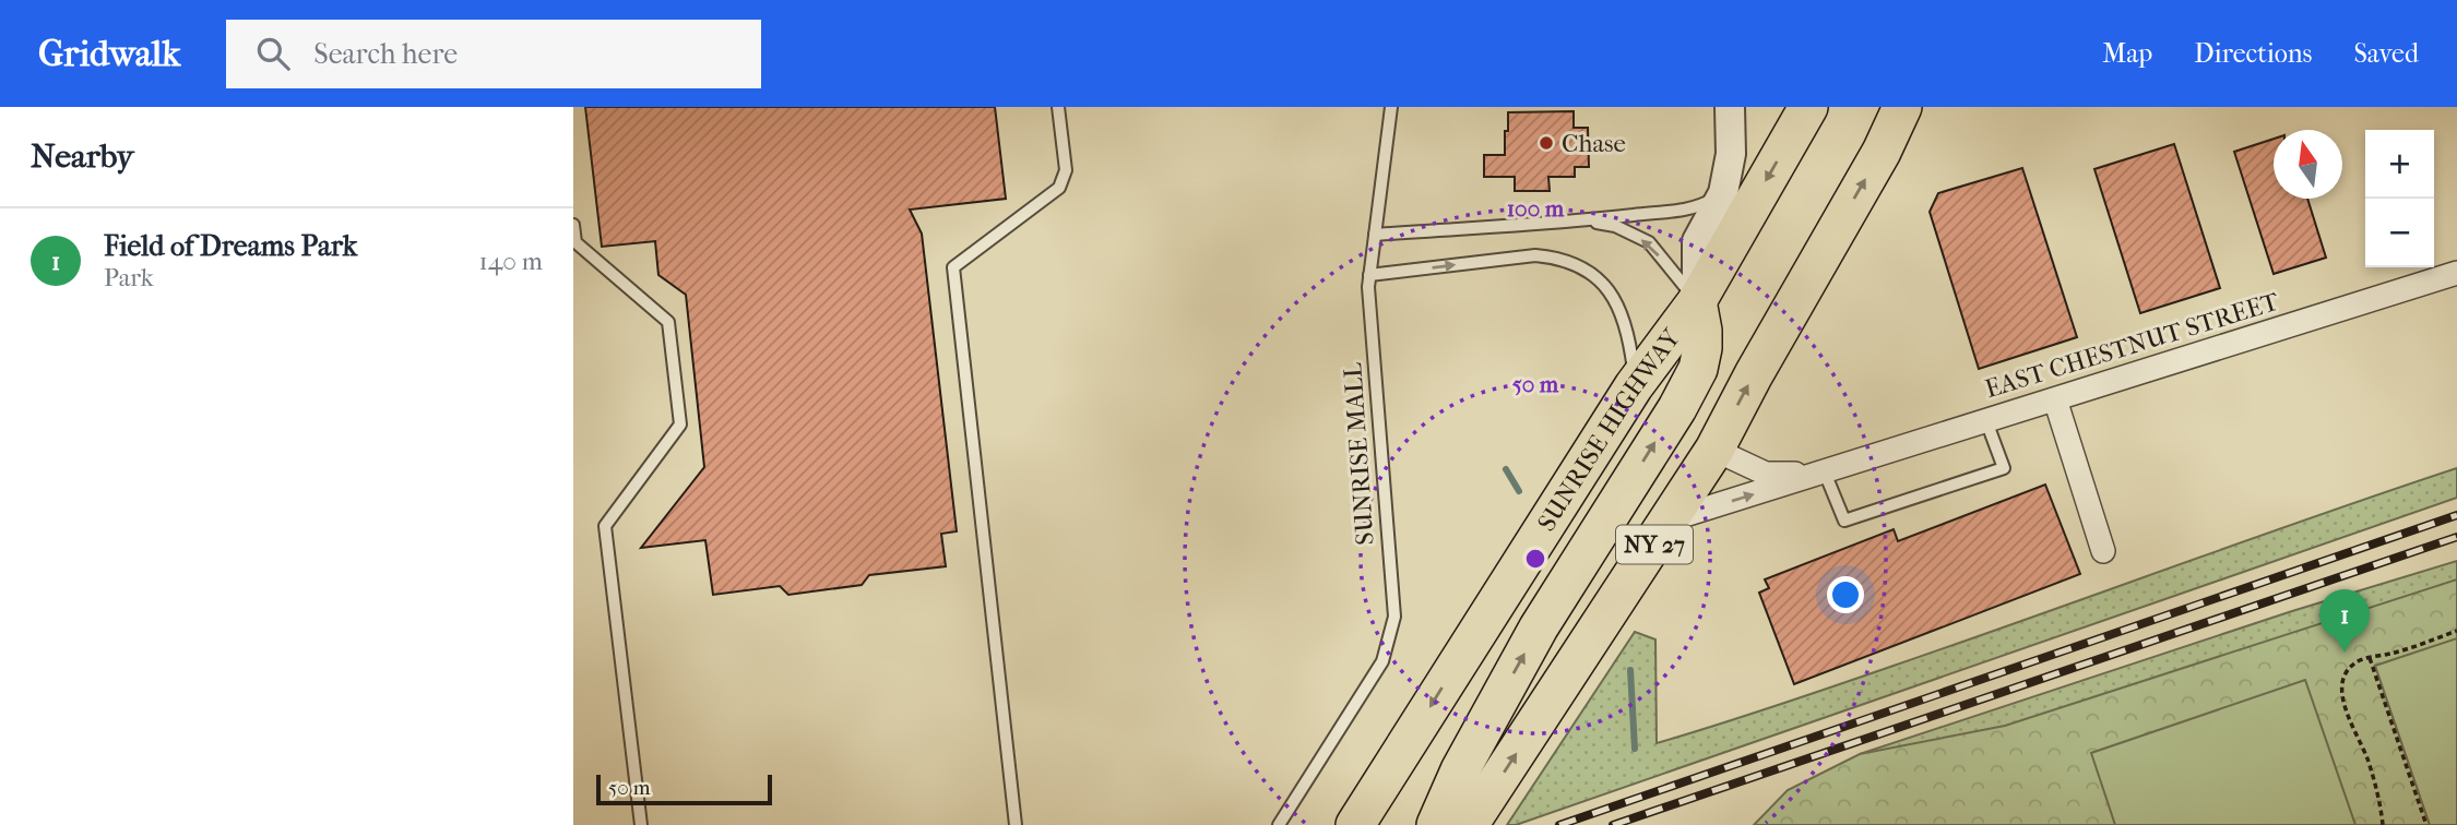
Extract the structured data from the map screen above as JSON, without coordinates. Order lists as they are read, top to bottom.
{
  "streets": {
    "highway": ["SUNRISE HIGHWAY", "NY 27"],
    "street": ["EAST CHESTNUT STREET"],
    "lane": ["SUNRISE MALL"]
  },
  "crossings": [
    ["EAST CHESTNUT STREET", "NY 27"]
  ],
  "places": ["Chase"],
  "scale_bar": "50 m",
  "north": "top",
  "page": {
    "header": "Gridwalk",
    "search": "Search here",
    "nav": ["Map", "Directions", "Saved"],
    "heading": "Nearby",
    "map_buttons": ["+", "−"],
    "list": [
      {
        "mark": "1",
        "name": "Field of Dreams Park",
        "note": "Park",
        "value": "140 m"
      }
    ],
    "pins": "1",
    "scale": "50 m"
  },
  "rings": ["100 m", "50 m"]
}
